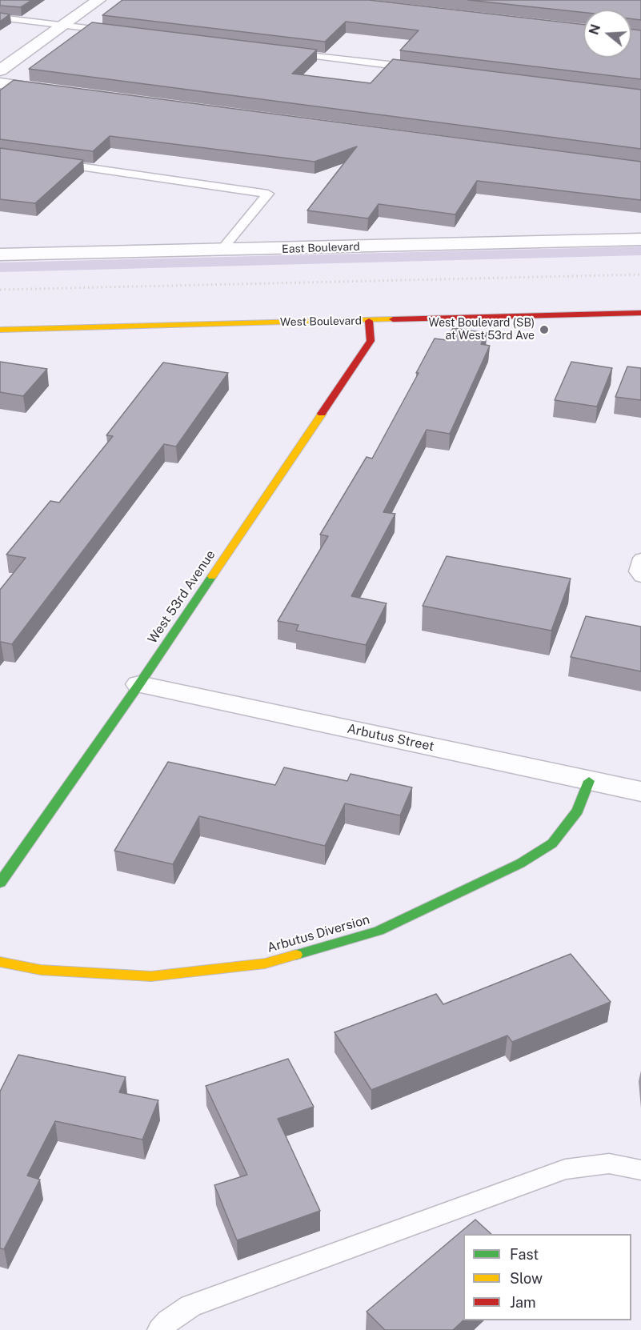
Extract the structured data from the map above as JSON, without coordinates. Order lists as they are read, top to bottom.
{
  "streets": {
    "street": [
      "East Boulevard",
      "West Boulevard",
      "West 53rd Avenue",
      "Arbutus Street",
      "Arbutus Diversion"
    ]
  },
  "crossings": [
    ["West Boulevard", "West 53rd Avenue"],
    ["West 53rd Avenue", "Arbutus Street"],
    ["Arbutus Street", "Arbutus Diversion"]
  ],
  "places": ["West Boulevard (SB) at West 53rd Ave"],
  "legend": ["Fast", "Slow", "Jam"],
  "north": "left"
}
